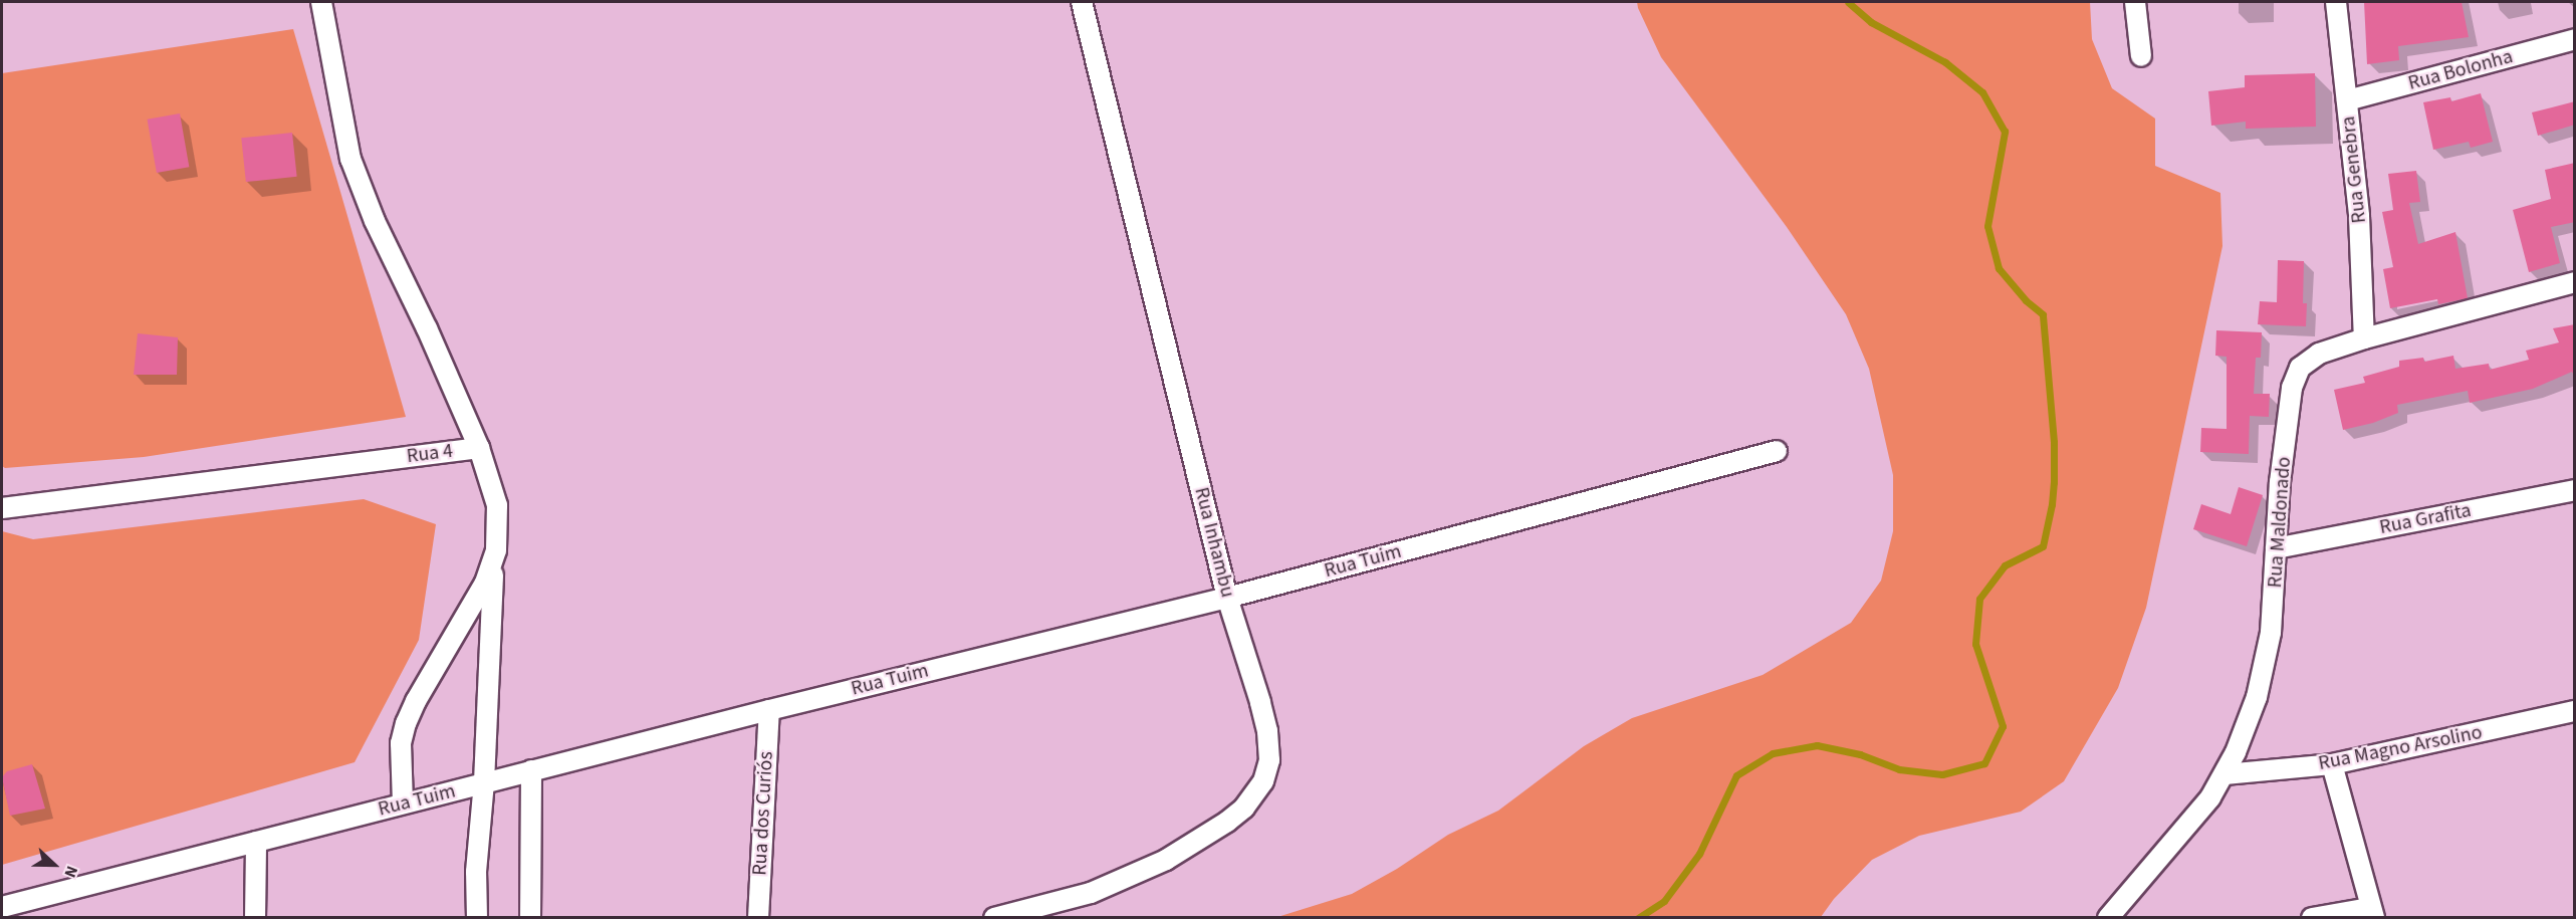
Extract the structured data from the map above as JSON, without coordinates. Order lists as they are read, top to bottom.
{
  "streets": {
    "street": [
      "Rua Bolonha",
      "Rua Genebra",
      "Rua 4",
      "Rua Grafita",
      "Rua Maldonado",
      "Rua Inhambu",
      "Rua Tuim",
      "Rua Magno Arsolino",
      "Rua dos Curiós"
    ]
  },
  "crossings": [
    ["Rua Bolonha", "Rua Genebra"],
    ["Rua Genebra", "Rua Maldonado"],
    ["Rua 4", "Rua Tuim"],
    ["Rua Grafita", "Rua Maldonado"],
    ["Rua Maldonado", "Rua Magno Arsolino"],
    ["Rua Inhambu", "Rua Tuim"],
    ["Rua Tuim", "Rua dos Curiós"]
  ],
  "north": "right"
}
